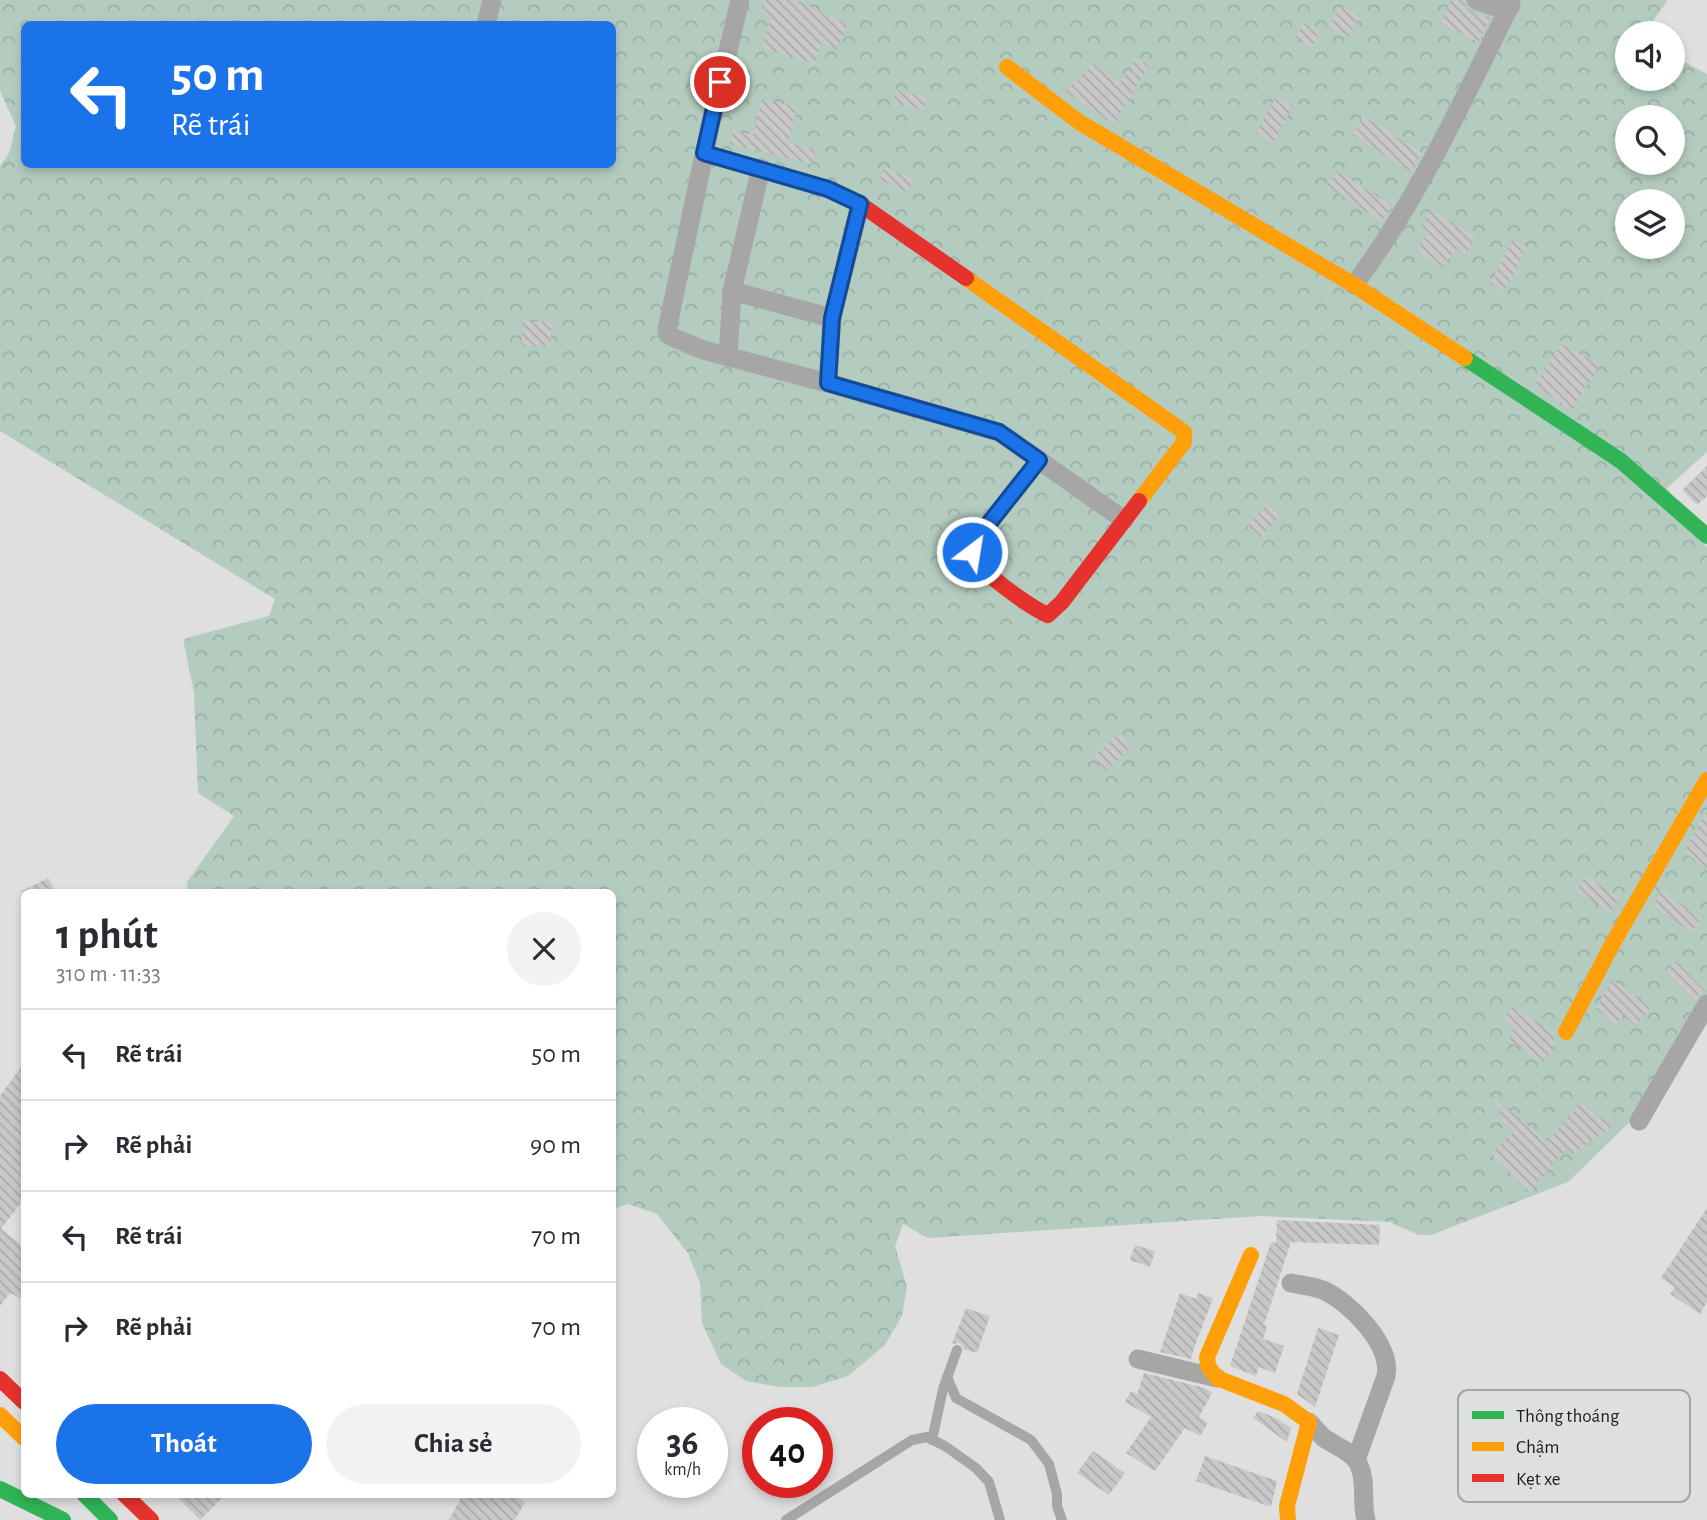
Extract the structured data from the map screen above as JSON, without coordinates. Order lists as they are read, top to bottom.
{
  "legend": ["Thông thoáng", "Chậm", "Kẹt xe"],
  "page": {
    "turn": ["50 m", "Rẽ trái"],
    "heading": ["1 phút", "310 m · 11:33"],
    "list": [
      {
        "name": "Rẽ trái",
        "value": "50 m"
      },
      {
        "name": "Rẽ phải",
        "value": "90 m"
      },
      {
        "name": "Rẽ trái",
        "value": "70 m"
      },
      {
        "name": "Rẽ phải",
        "value": "70 m"
      }
    ],
    "buttons": ["Thoát", "Chia sẻ"],
    "speed": "36 km/h",
    "limit": "40"
  }
}
